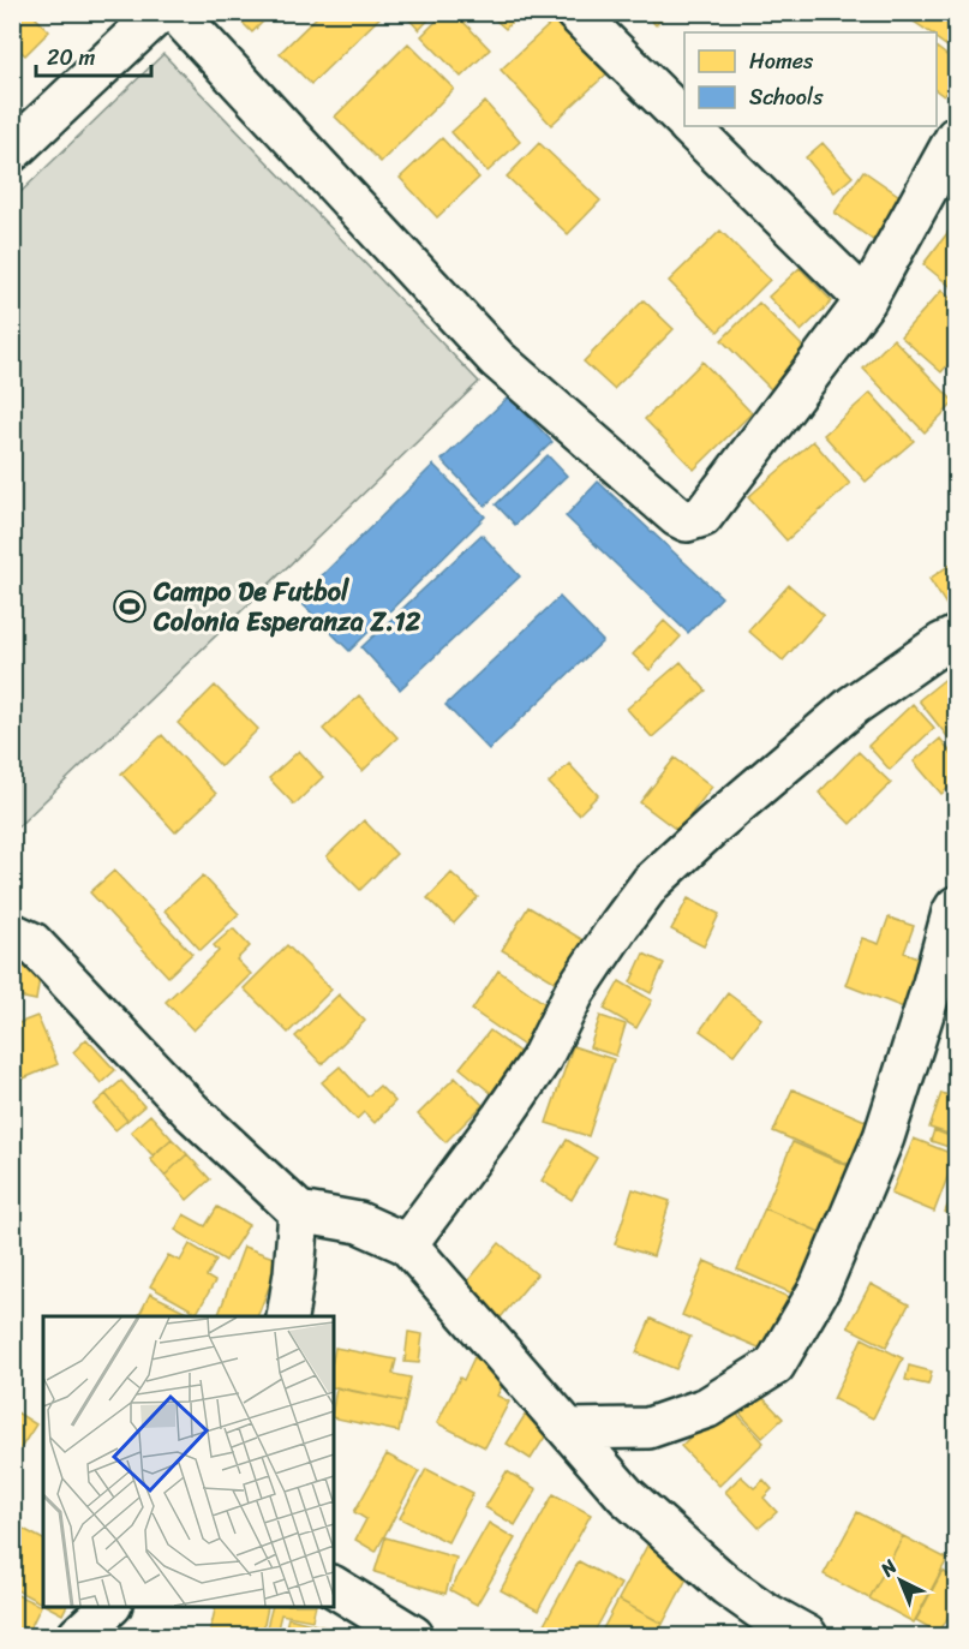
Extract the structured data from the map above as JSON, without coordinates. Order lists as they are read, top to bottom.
{
  "places": {
    "sports": ["Campo De Futbol Colonia Esperanza Z.12"]
  },
  "legend": ["Homes", "Schools"],
  "scale_bar": "20 m",
  "north": "top left"
}
